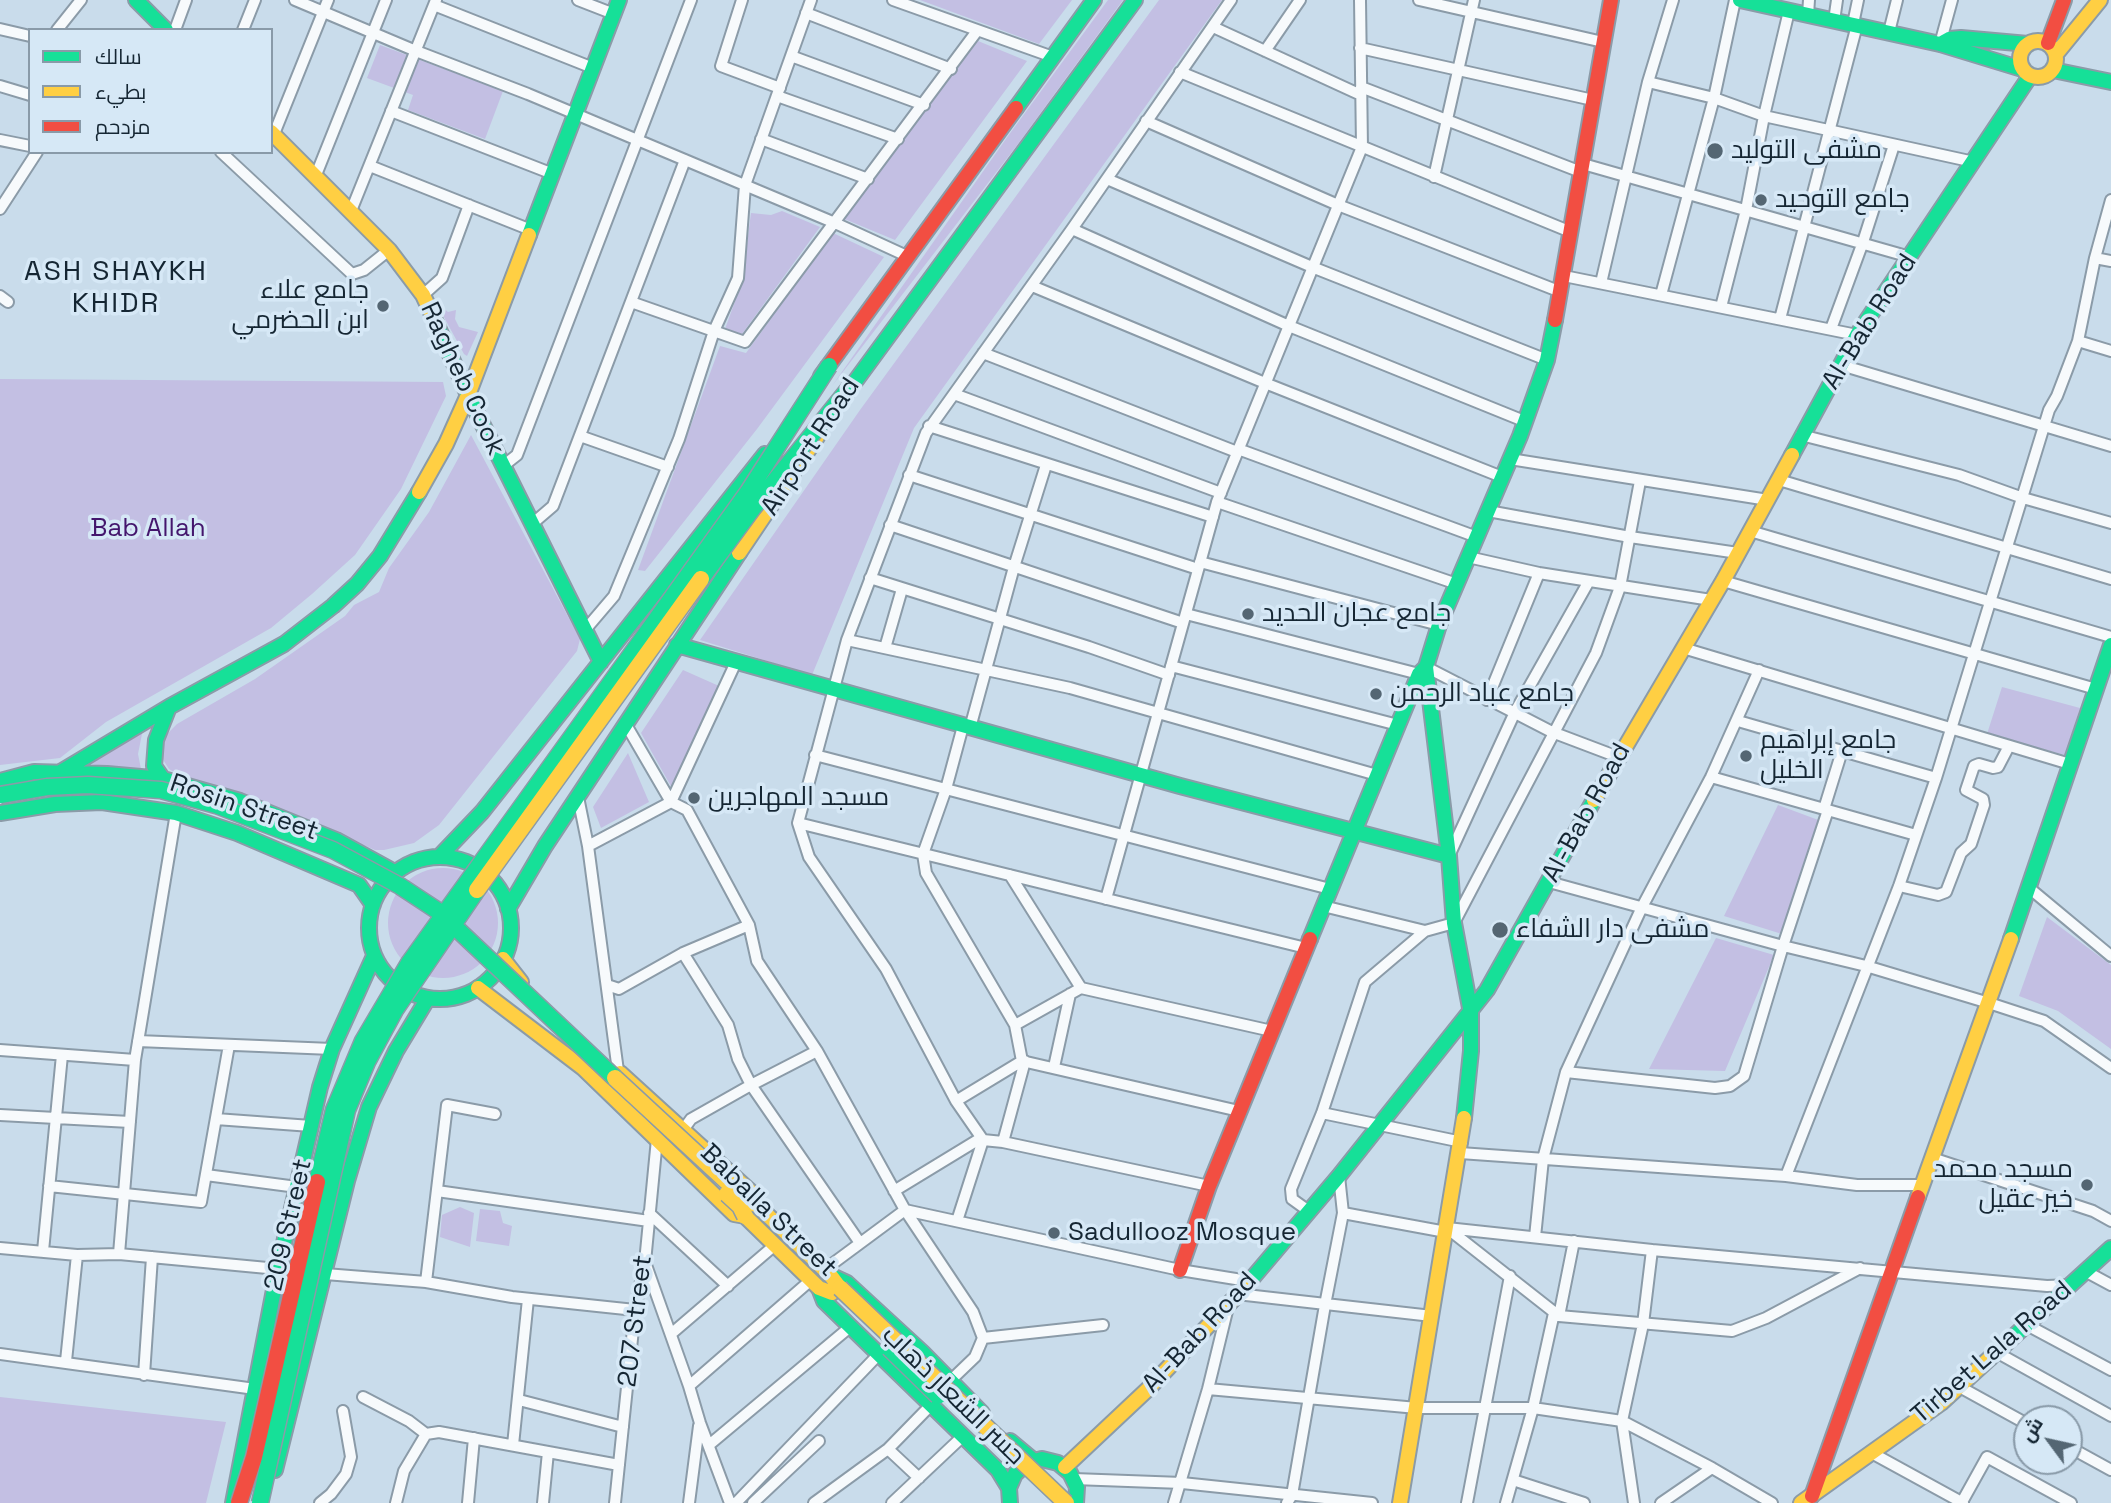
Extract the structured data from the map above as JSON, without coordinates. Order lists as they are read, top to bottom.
{
  "streets": {
    "main road": [
      "Al-Bab Road",
      "Ragheb Cook",
      "Airport Road",
      "Rosin Street",
      "Baballa Street",
      "209 Street",
      "Tirbet Lala Road",
      "جسر الشعار ذهاب"
    ],
    "street": ["207 Street"]
  },
  "crossings": [
    ["Ragheb Cook", "Airport Road"],
    ["Airport Road", "Rosin Street"],
    ["Airport Road", "Baballa Street"],
    ["Airport Road", "209 Street"],
    ["Rosin Street", "Baballa Street"],
    ["Rosin Street", "209 Street"],
    ["Baballa Street", "209 Street"],
    ["Baballa Street", "207 Street"],
    ["Baballa Street", "جسر الشعار ذهاب"]
  ],
  "districts": ["ASH SHAYKH KHIDR"],
  "parks": ["Bab Allah"],
  "places": [
    "مشفى التوليد",
    "جامع التوحيد",
    "جامع علاء ابن الحضرمي",
    "جامع عجان الحديد",
    "جامع عباد الرحمن",
    "جامع إبراهيم الخليل",
    "مسجد المهاجرين",
    "مشفى دار الشفاء",
    "مسجد محمد خير عقيل",
    "Sadullooz Mosque"
  ],
  "legend": ["سالك", "بطيء", "مزدحم"],
  "north": "top left"
}
